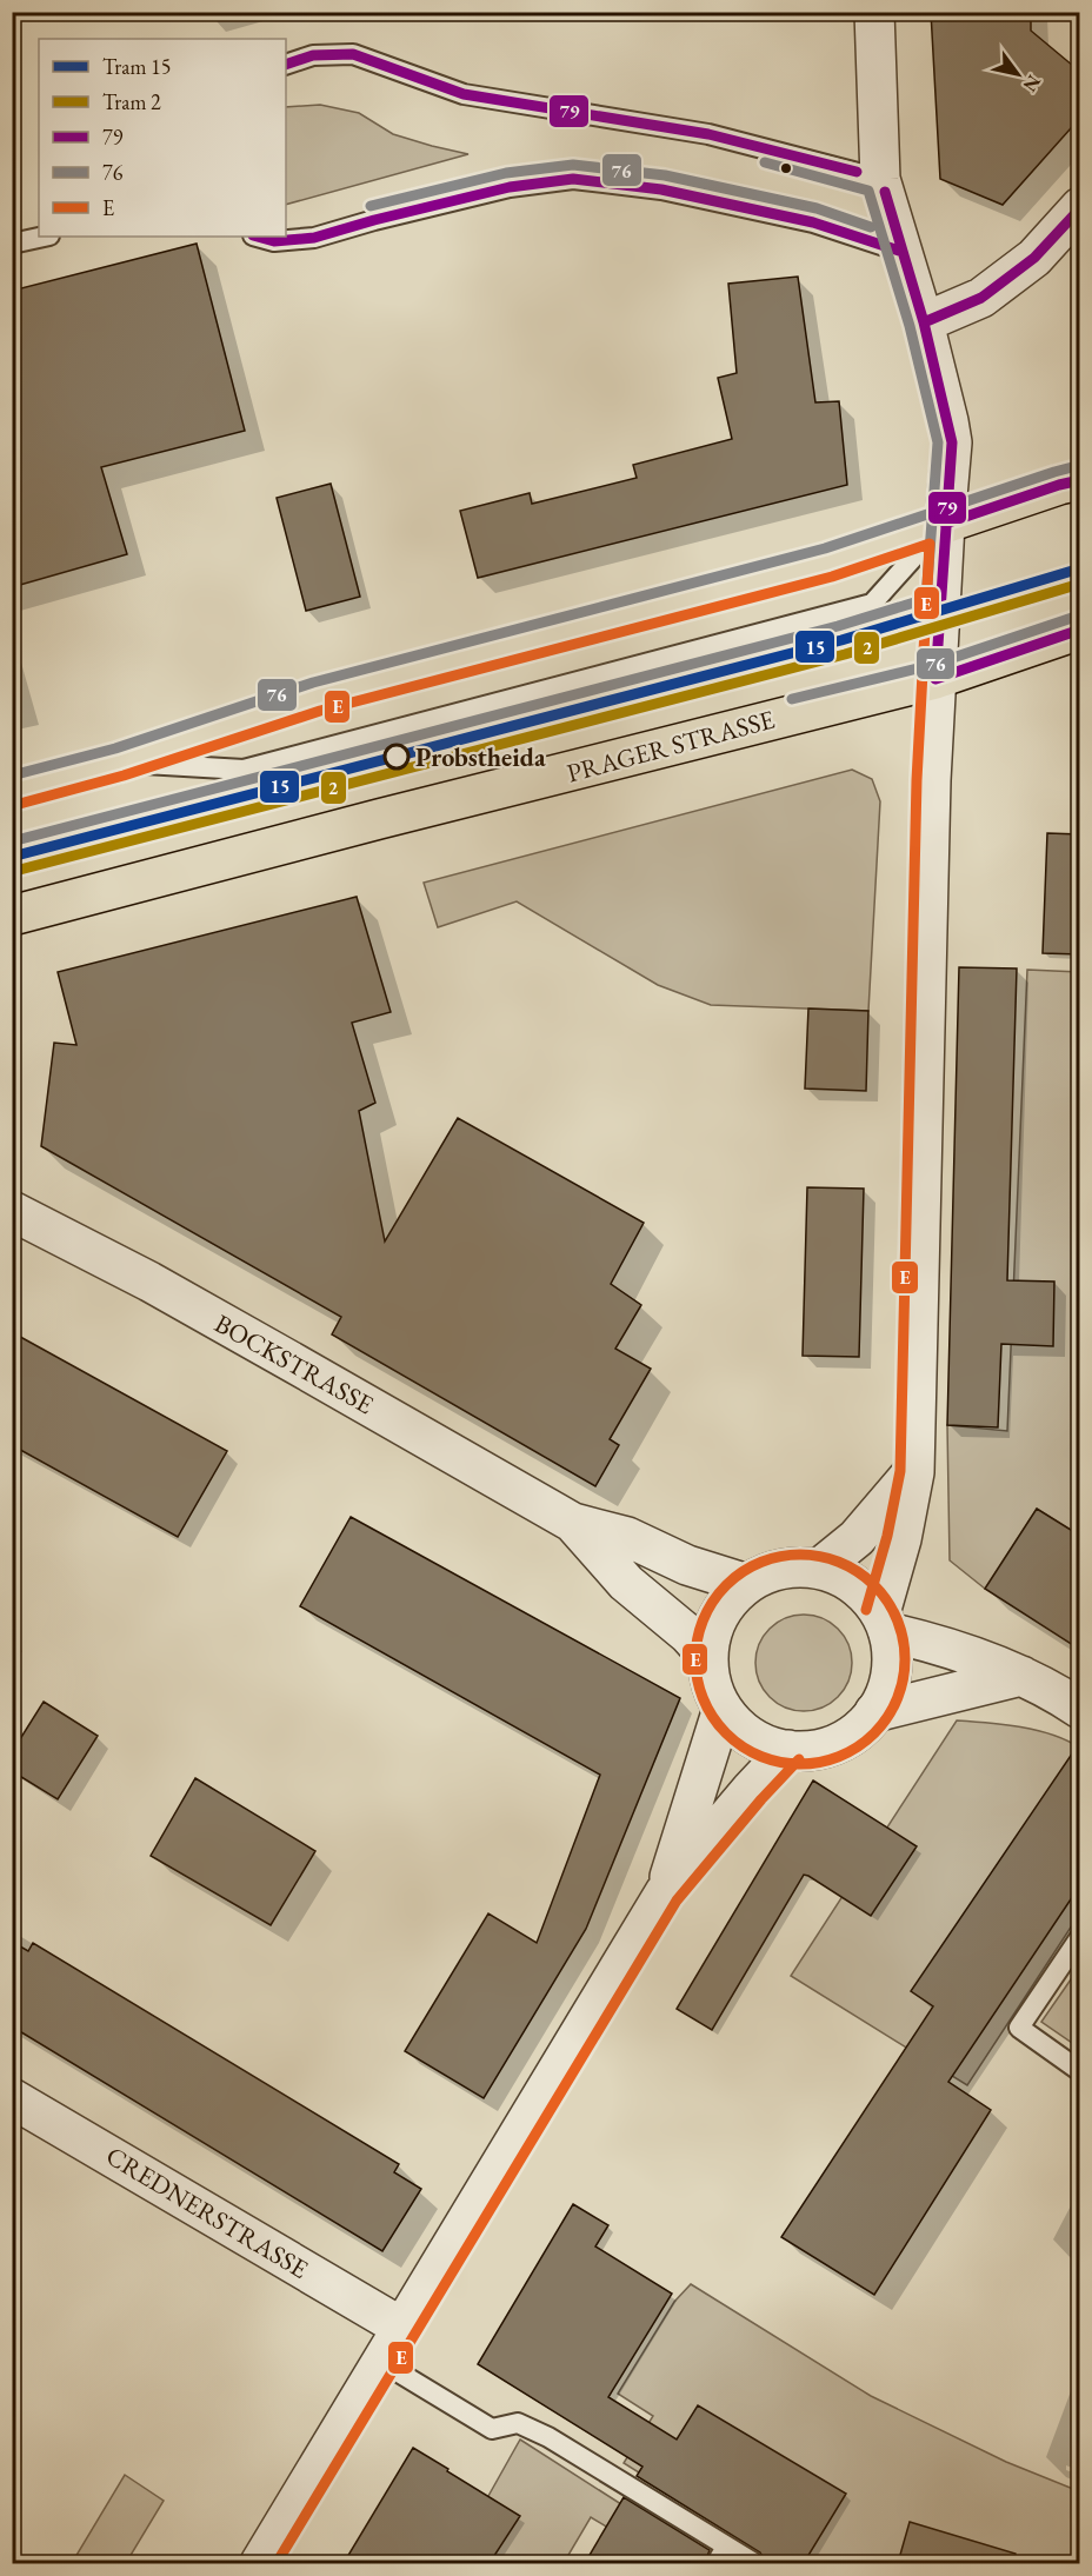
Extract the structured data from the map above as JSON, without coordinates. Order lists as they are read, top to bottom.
{
  "streets": {
    "main road": ["PRAGER STRASSE"],
    "street": ["BOCKSTRASSE", "CREDNERSTRASSE"]
  },
  "places": ["Probstheida"],
  "lines": [
    "transit line 79",
    "transit line 76",
    "transit line E",
    "tram line 15",
    "tram line 2"
  ],
  "legend": [
    "Tram 15",
    "Tram 2",
    "79",
    "76",
    "E"
  ],
  "north": "bottom right"
}
